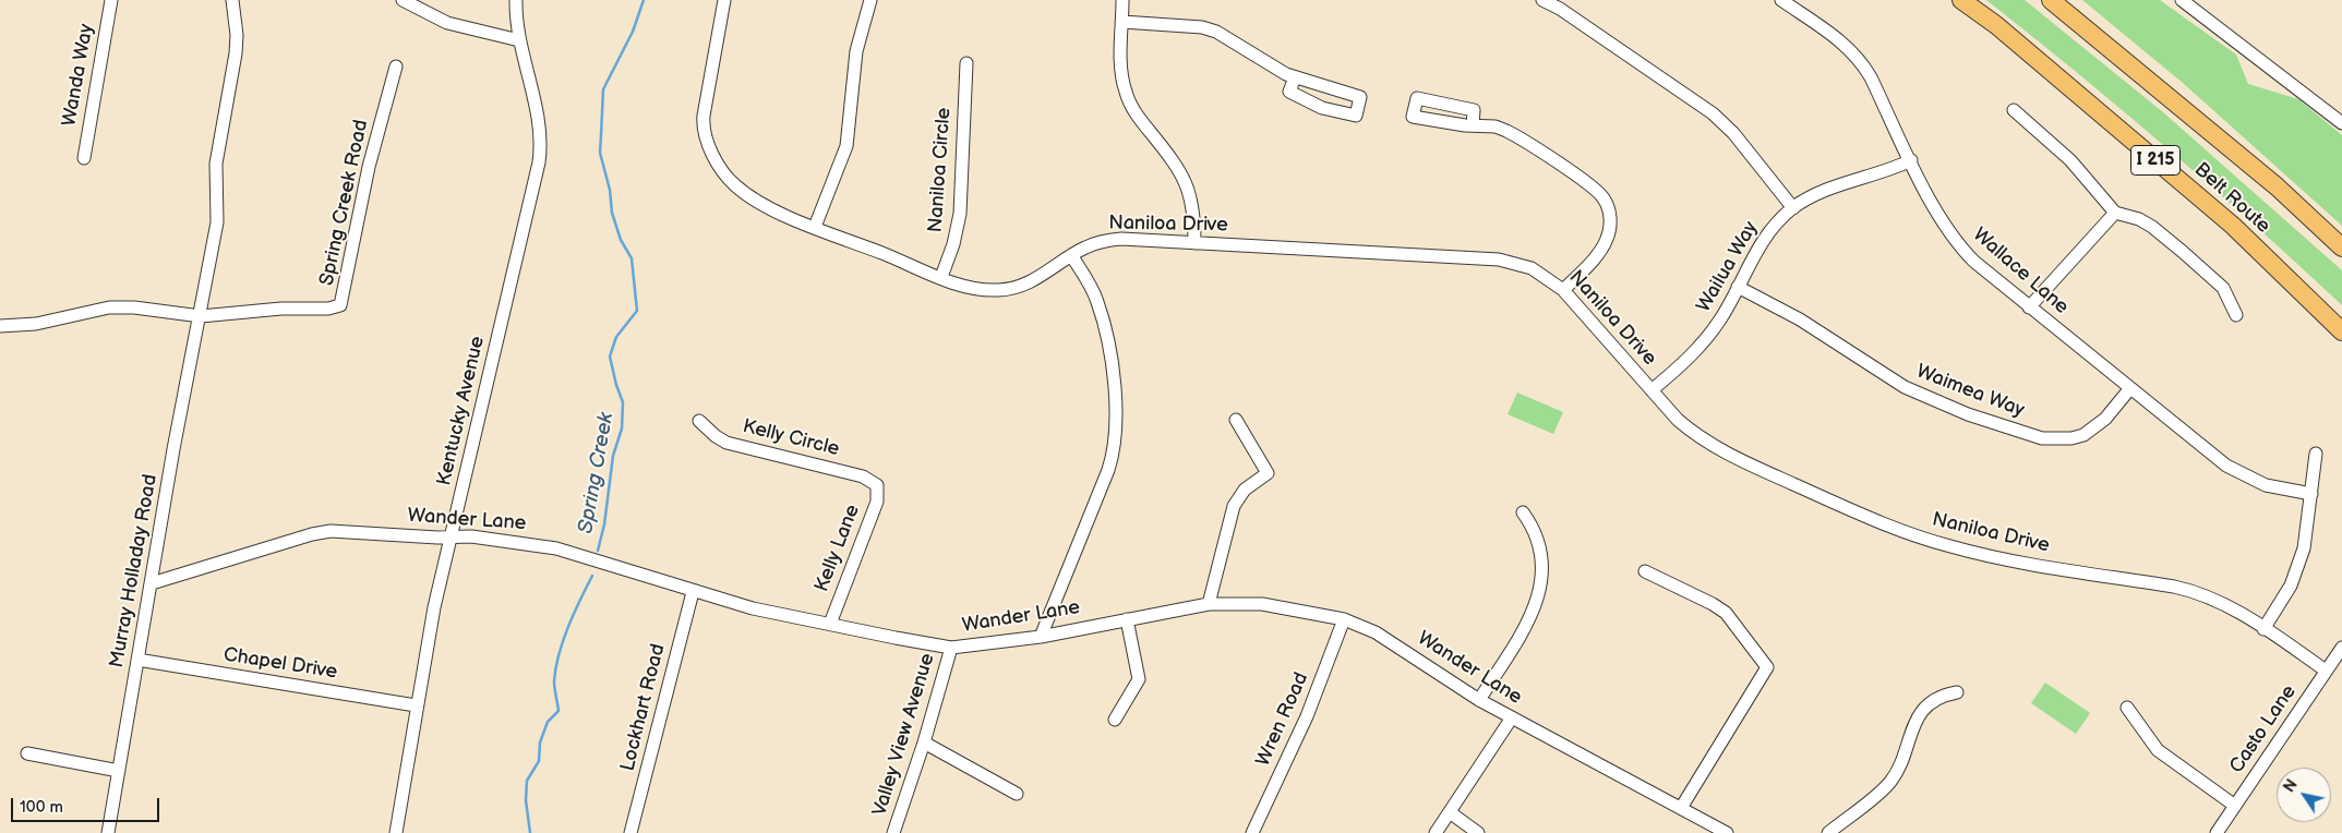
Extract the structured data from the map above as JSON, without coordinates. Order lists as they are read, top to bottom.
{
  "streets": {
    "highway": ["I 215", "Belt Route"],
    "street": [
      "Wanda Way",
      "Naniloa Circle",
      "Spring Creek Road",
      "Naniloa Drive",
      "Wailua Way",
      "Wallace Lane",
      "Waimea Way",
      "Kentucky Avenue",
      "Kelly Circle",
      "Wander Lane",
      "Kelly Lane",
      "Murray Holladay Road",
      "Chapel Drive",
      "Lockhart Road",
      "Wren Road",
      "Casto Lane",
      "Valley View Avenue"
    ]
  },
  "crossings": [
    ["Naniloa Circle", "Naniloa Drive"],
    ["Spring Creek Road", "Murray Holladay Road"],
    ["Naniloa Drive", "Wailua Way"],
    ["Naniloa Drive", "Casto Lane"],
    ["Wailua Way", "Wallace Lane"],
    ["Wailua Way", "Waimea Way"],
    ["Wallace Lane", "Waimea Way"],
    ["Kentucky Avenue", "Wander Lane"],
    ["Kentucky Avenue", "Chapel Drive"],
    ["Kelly Circle", "Kelly Lane"],
    ["Wander Lane", "Kelly Lane"],
    ["Wander Lane", "Murray Holladay Road"],
    ["Wander Lane", "Lockhart Road"],
    ["Wander Lane", "Wren Road"],
    ["Wander Lane", "Valley View Avenue"],
    ["Murray Holladay Road", "Chapel Drive"]
  ],
  "water": ["Spring Creek"],
  "scale_bar": "100 m",
  "north": "top left"
}
